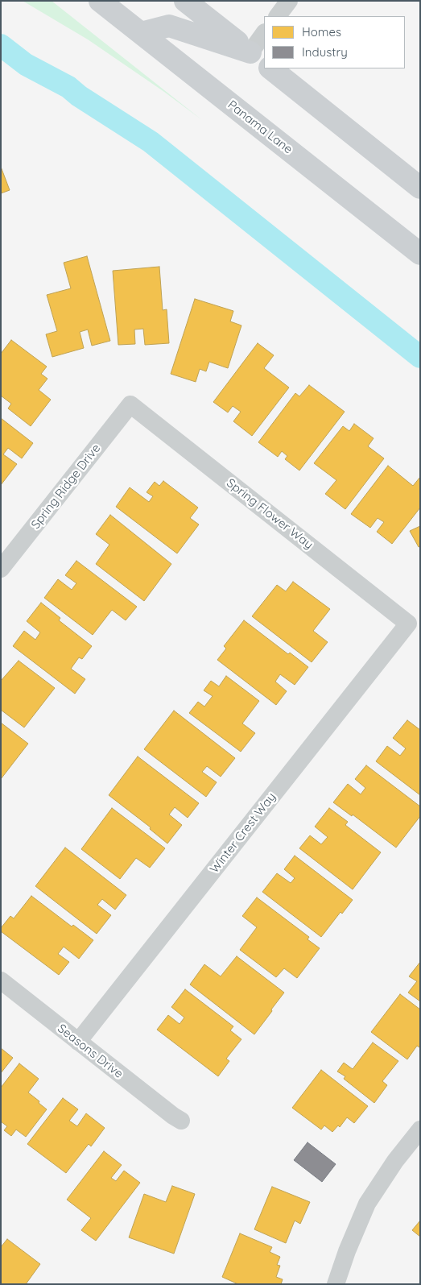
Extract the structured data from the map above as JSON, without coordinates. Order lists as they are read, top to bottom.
{
  "streets": {
    "main road": ["Panama Lane"],
    "street": [
      "Spring Ridge Drive",
      "Spring Flower Way",
      "Winter Crest Way",
      "Seasons Drive"
    ]
  },
  "crossings": [
    ["Spring Ridge Drive", "Spring Flower Way"],
    ["Spring Flower Way", "Winter Crest Way"],
    ["Winter Crest Way", "Seasons Drive"]
  ],
  "legend": ["Homes", "Industry"]
}
